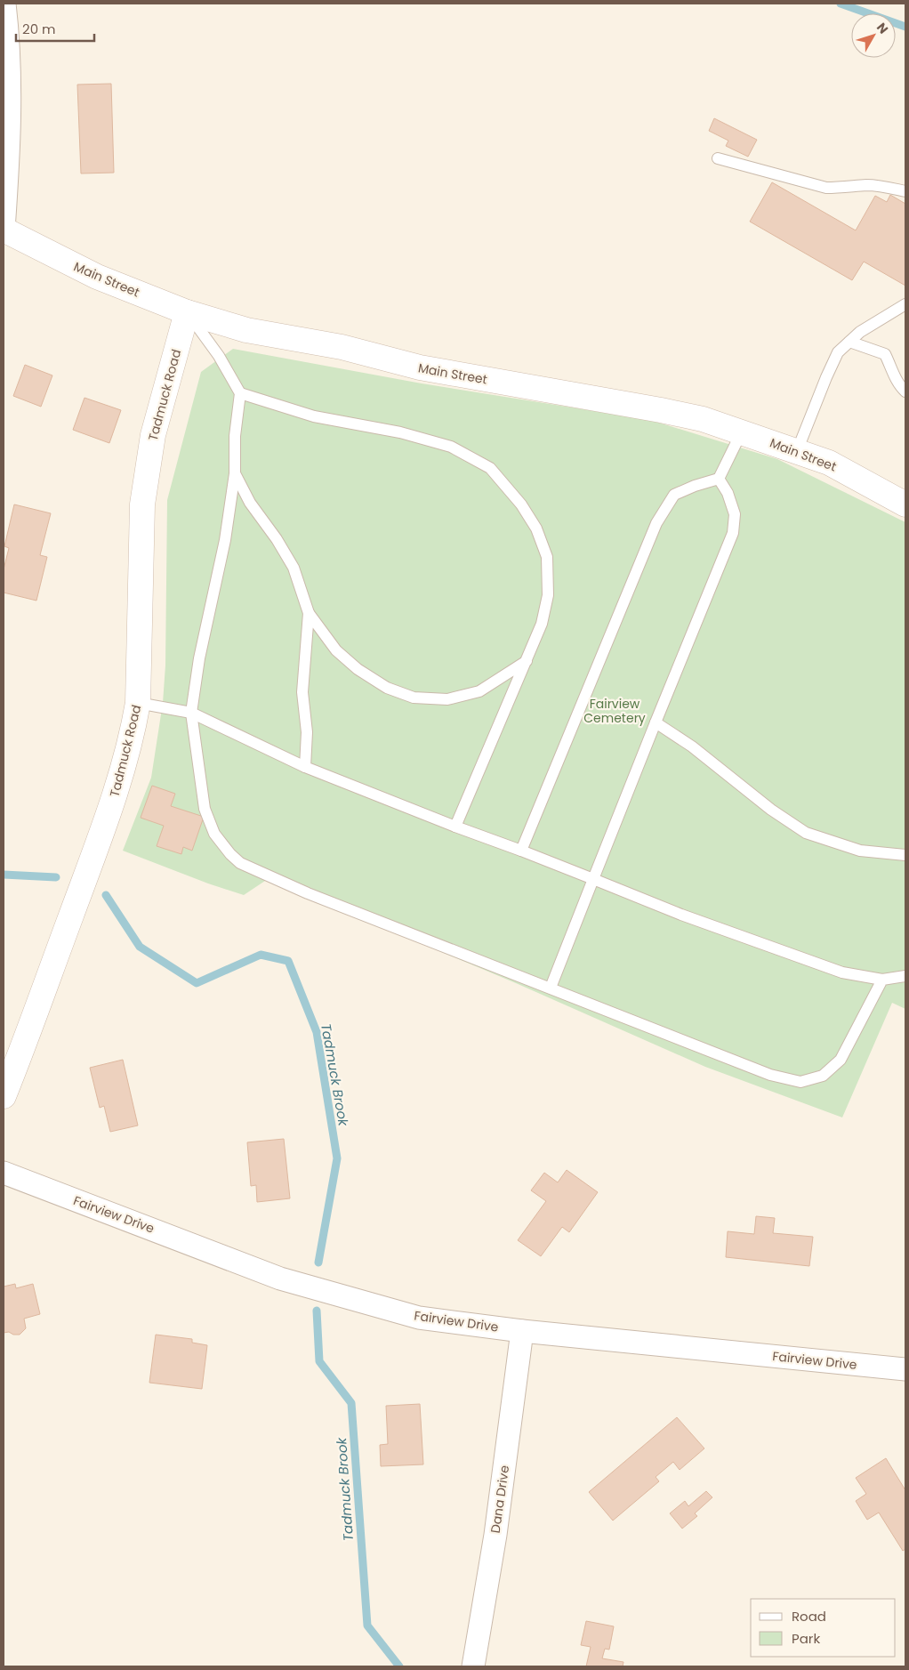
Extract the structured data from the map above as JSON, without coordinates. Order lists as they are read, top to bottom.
{
  "streets": {
    "main road": ["Main Street", "Tadmuck Road"],
    "street": ["Fairview Drive", "Dana Drive"]
  },
  "crossings": [
    ["Main Street", "Tadmuck Road"],
    ["Fairview Drive", "Dana Drive"]
  ],
  "water": ["Tadmuck Brook"],
  "parks": ["Fairview Cemetery"],
  "legend": ["Road", "Park"],
  "scale_bar": "20 m",
  "north": "top right"
}
